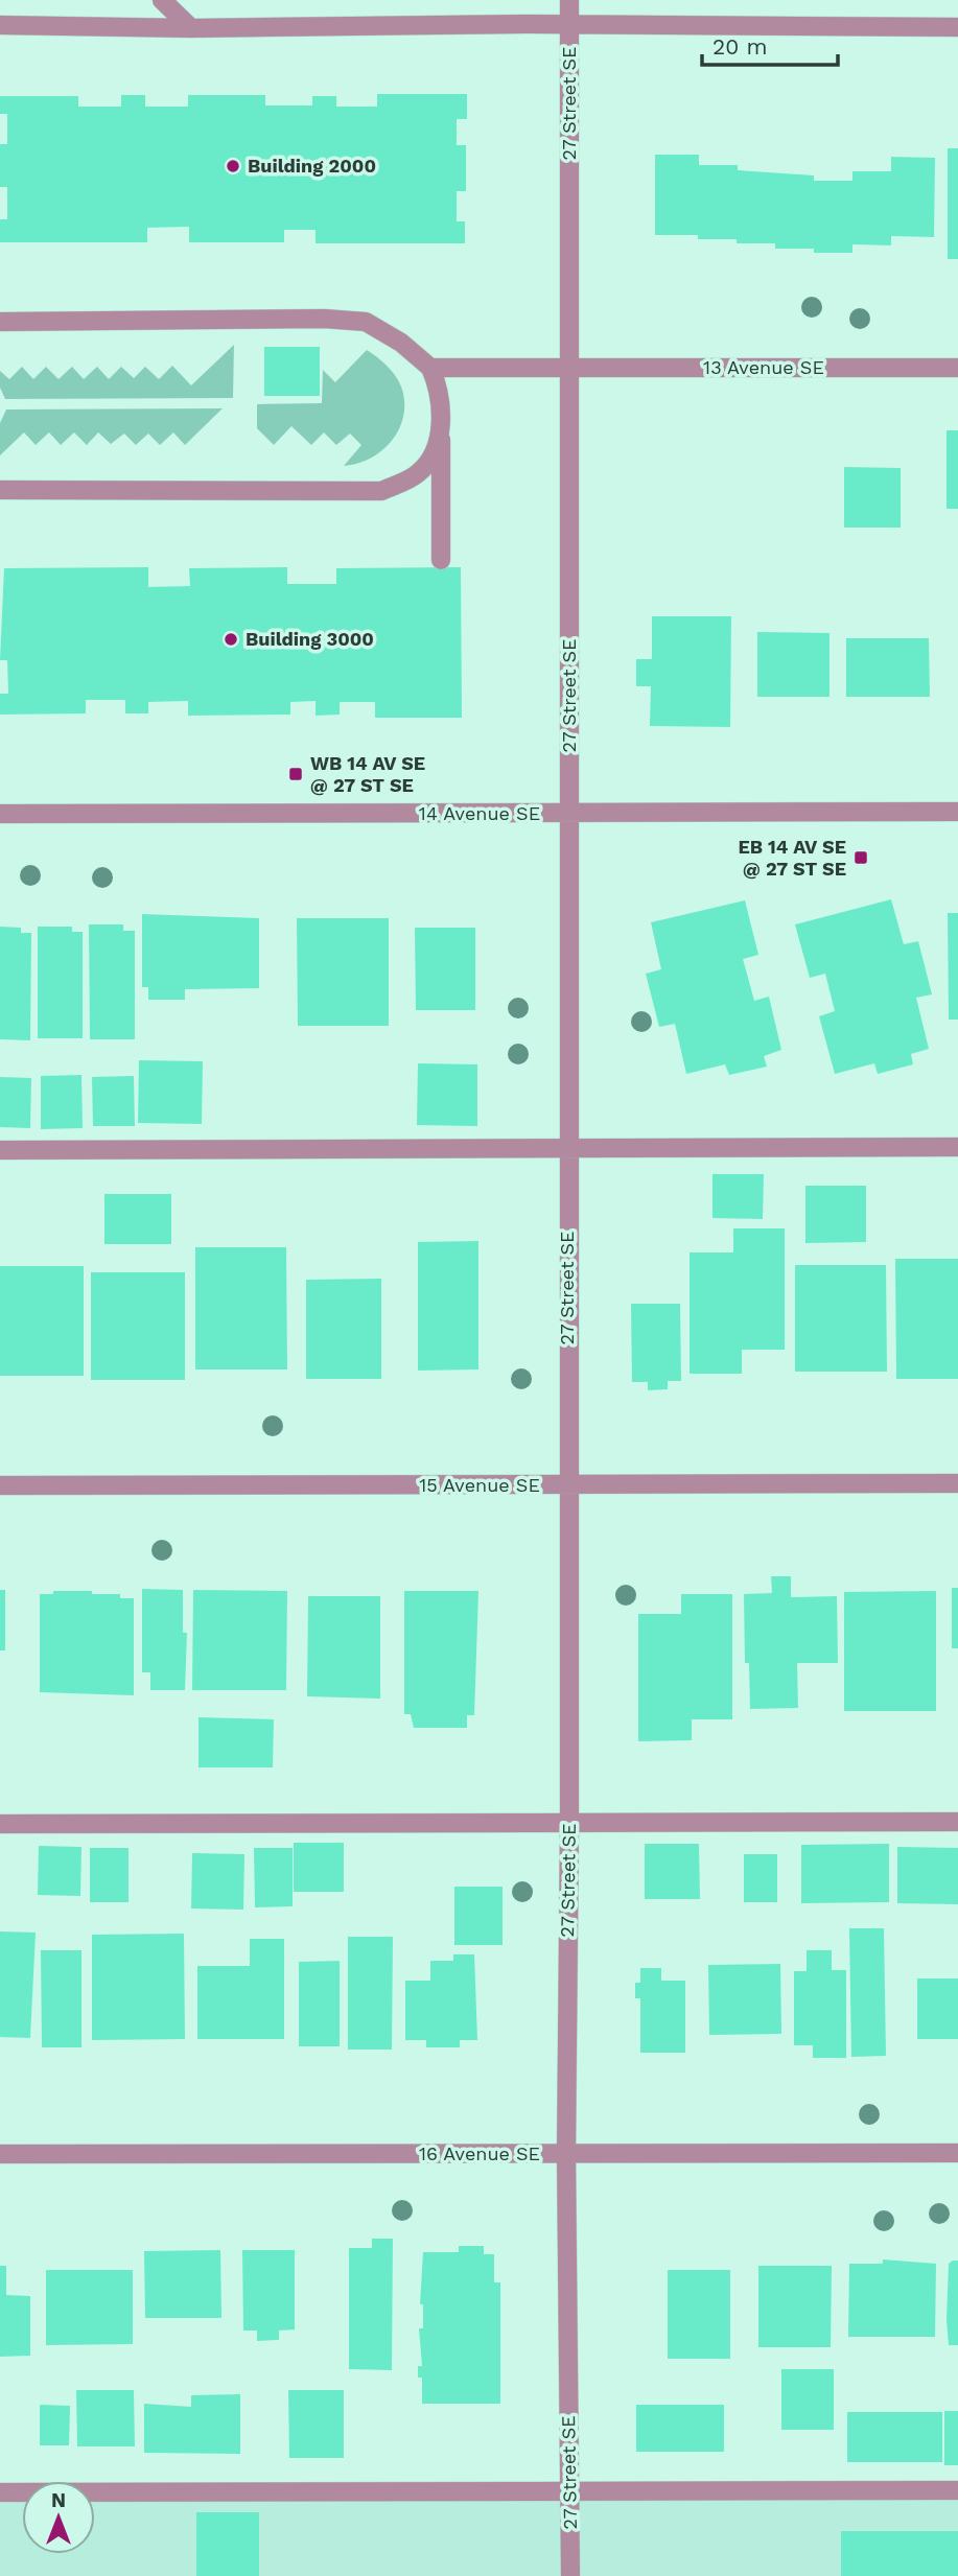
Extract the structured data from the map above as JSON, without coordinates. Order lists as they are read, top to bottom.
{
  "streets": {
    "street": [
      "27 Street SE",
      "13 Avenue SE",
      "14 Avenue SE",
      "15 Avenue SE",
      "16 Avenue SE"
    ]
  },
  "crossings": [
    ["27 Street SE", "13 Avenue SE"],
    ["27 Street SE", "14 Avenue SE"],
    ["27 Street SE", "15 Avenue SE"],
    ["27 Street SE", "16 Avenue SE"]
  ],
  "places": {
    "other": ["Building 2000", "Building 3000"],
    "transit": ["WB 14 AV SE @ 27 ST SE", "EB 14 AV SE @ 27 ST SE"]
  },
  "scale_bar": "20 m",
  "north": "top"
}
